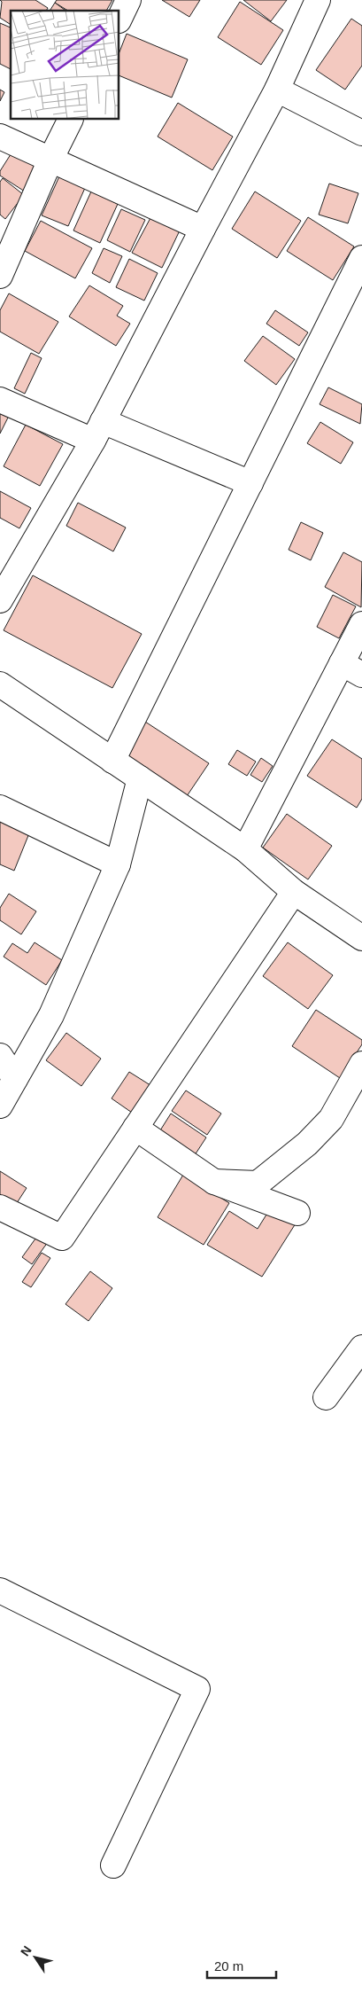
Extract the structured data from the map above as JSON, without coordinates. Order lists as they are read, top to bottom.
{
  "scale_bar": "20 m",
  "north": "top left"
}
